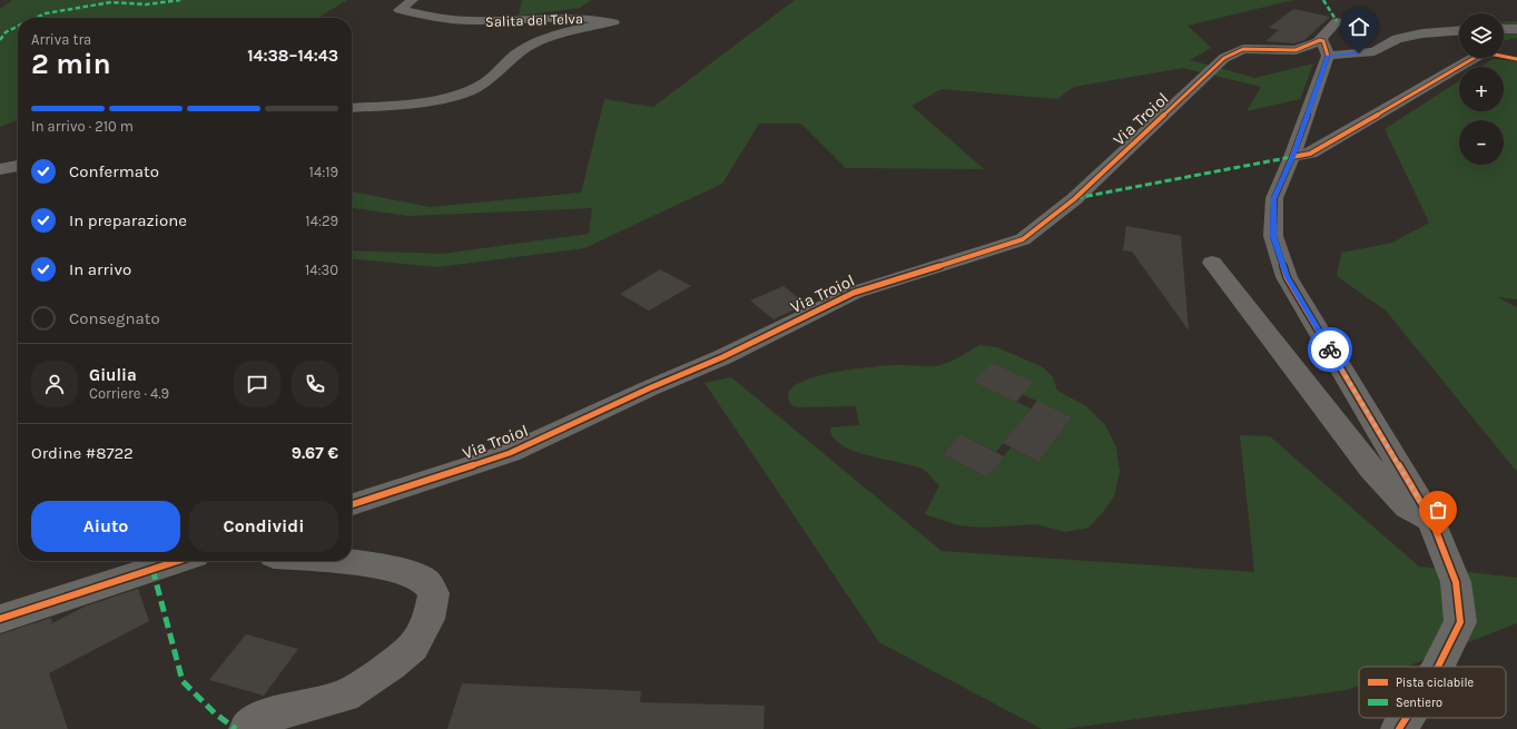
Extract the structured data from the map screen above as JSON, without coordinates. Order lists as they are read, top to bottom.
{
  "streets": {
    "street": ["Salita del Telva", "Via Troiol"]
  },
  "legend": ["Pista ciclabile", "Sentiero"],
  "page": {
    "map_buttons": ["+", "−"],
    "heading": ["2 min", "Arriva tra", "14:38–14:43"],
    "panel": [
      "Giulia",
      "Corriere · 4.9",
      "Ordine #8722",
      "9.67 €"
    ],
    "bar": "In arrivo · 210 m",
    "list": [
      ["Confermato", "14:19"],
      ["In preparazione", "14:29"],
      ["In arrivo", "14:30"],
      "Consegnato"
    ],
    "buttons": ["Aiuto", "Condividi"]
  }
}
